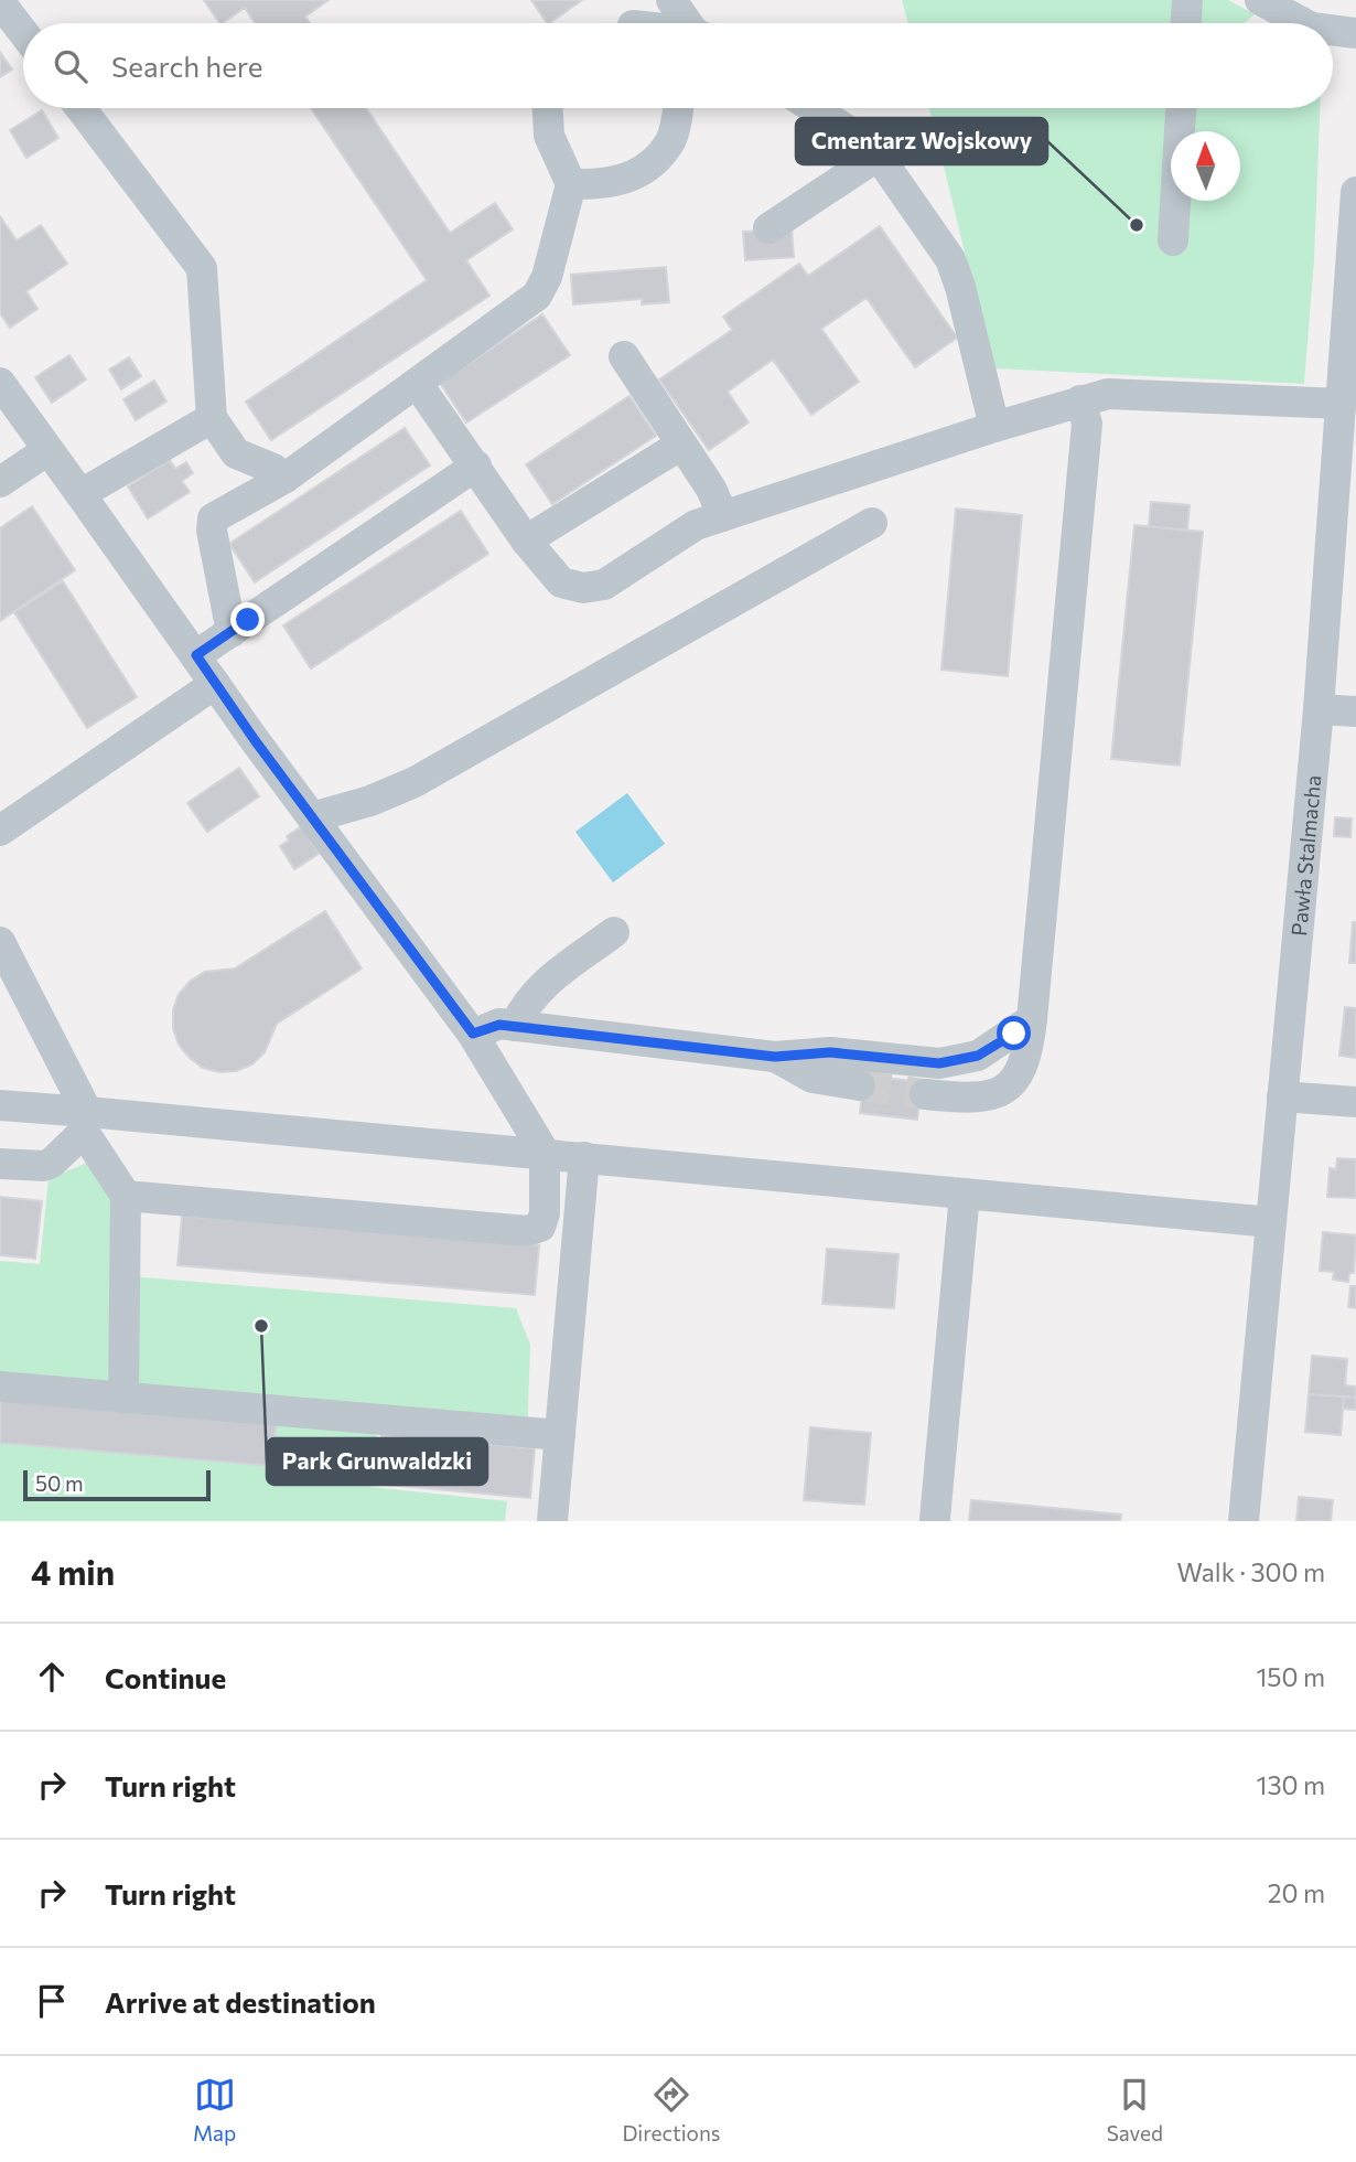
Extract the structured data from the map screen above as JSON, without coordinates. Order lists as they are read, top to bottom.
{
  "streets": {
    "street": ["Pawła Stalmacha"]
  },
  "places": ["Cmentarz Wojskowy", "Park Grunwaldzki"],
  "scale_bar": "50 m",
  "north": "top",
  "page": {
    "search": "Search here",
    "scale": "50 m",
    "heading": ["4 min", "Walk · 300 m"],
    "list": [
      ["Continue", "150 m"],
      ["Turn right", "130 m"],
      ["Turn right", "20 m"],
      "Arrive at destination"
    ],
    "nav": ["Map", "Directions", "Saved"]
  }
}
